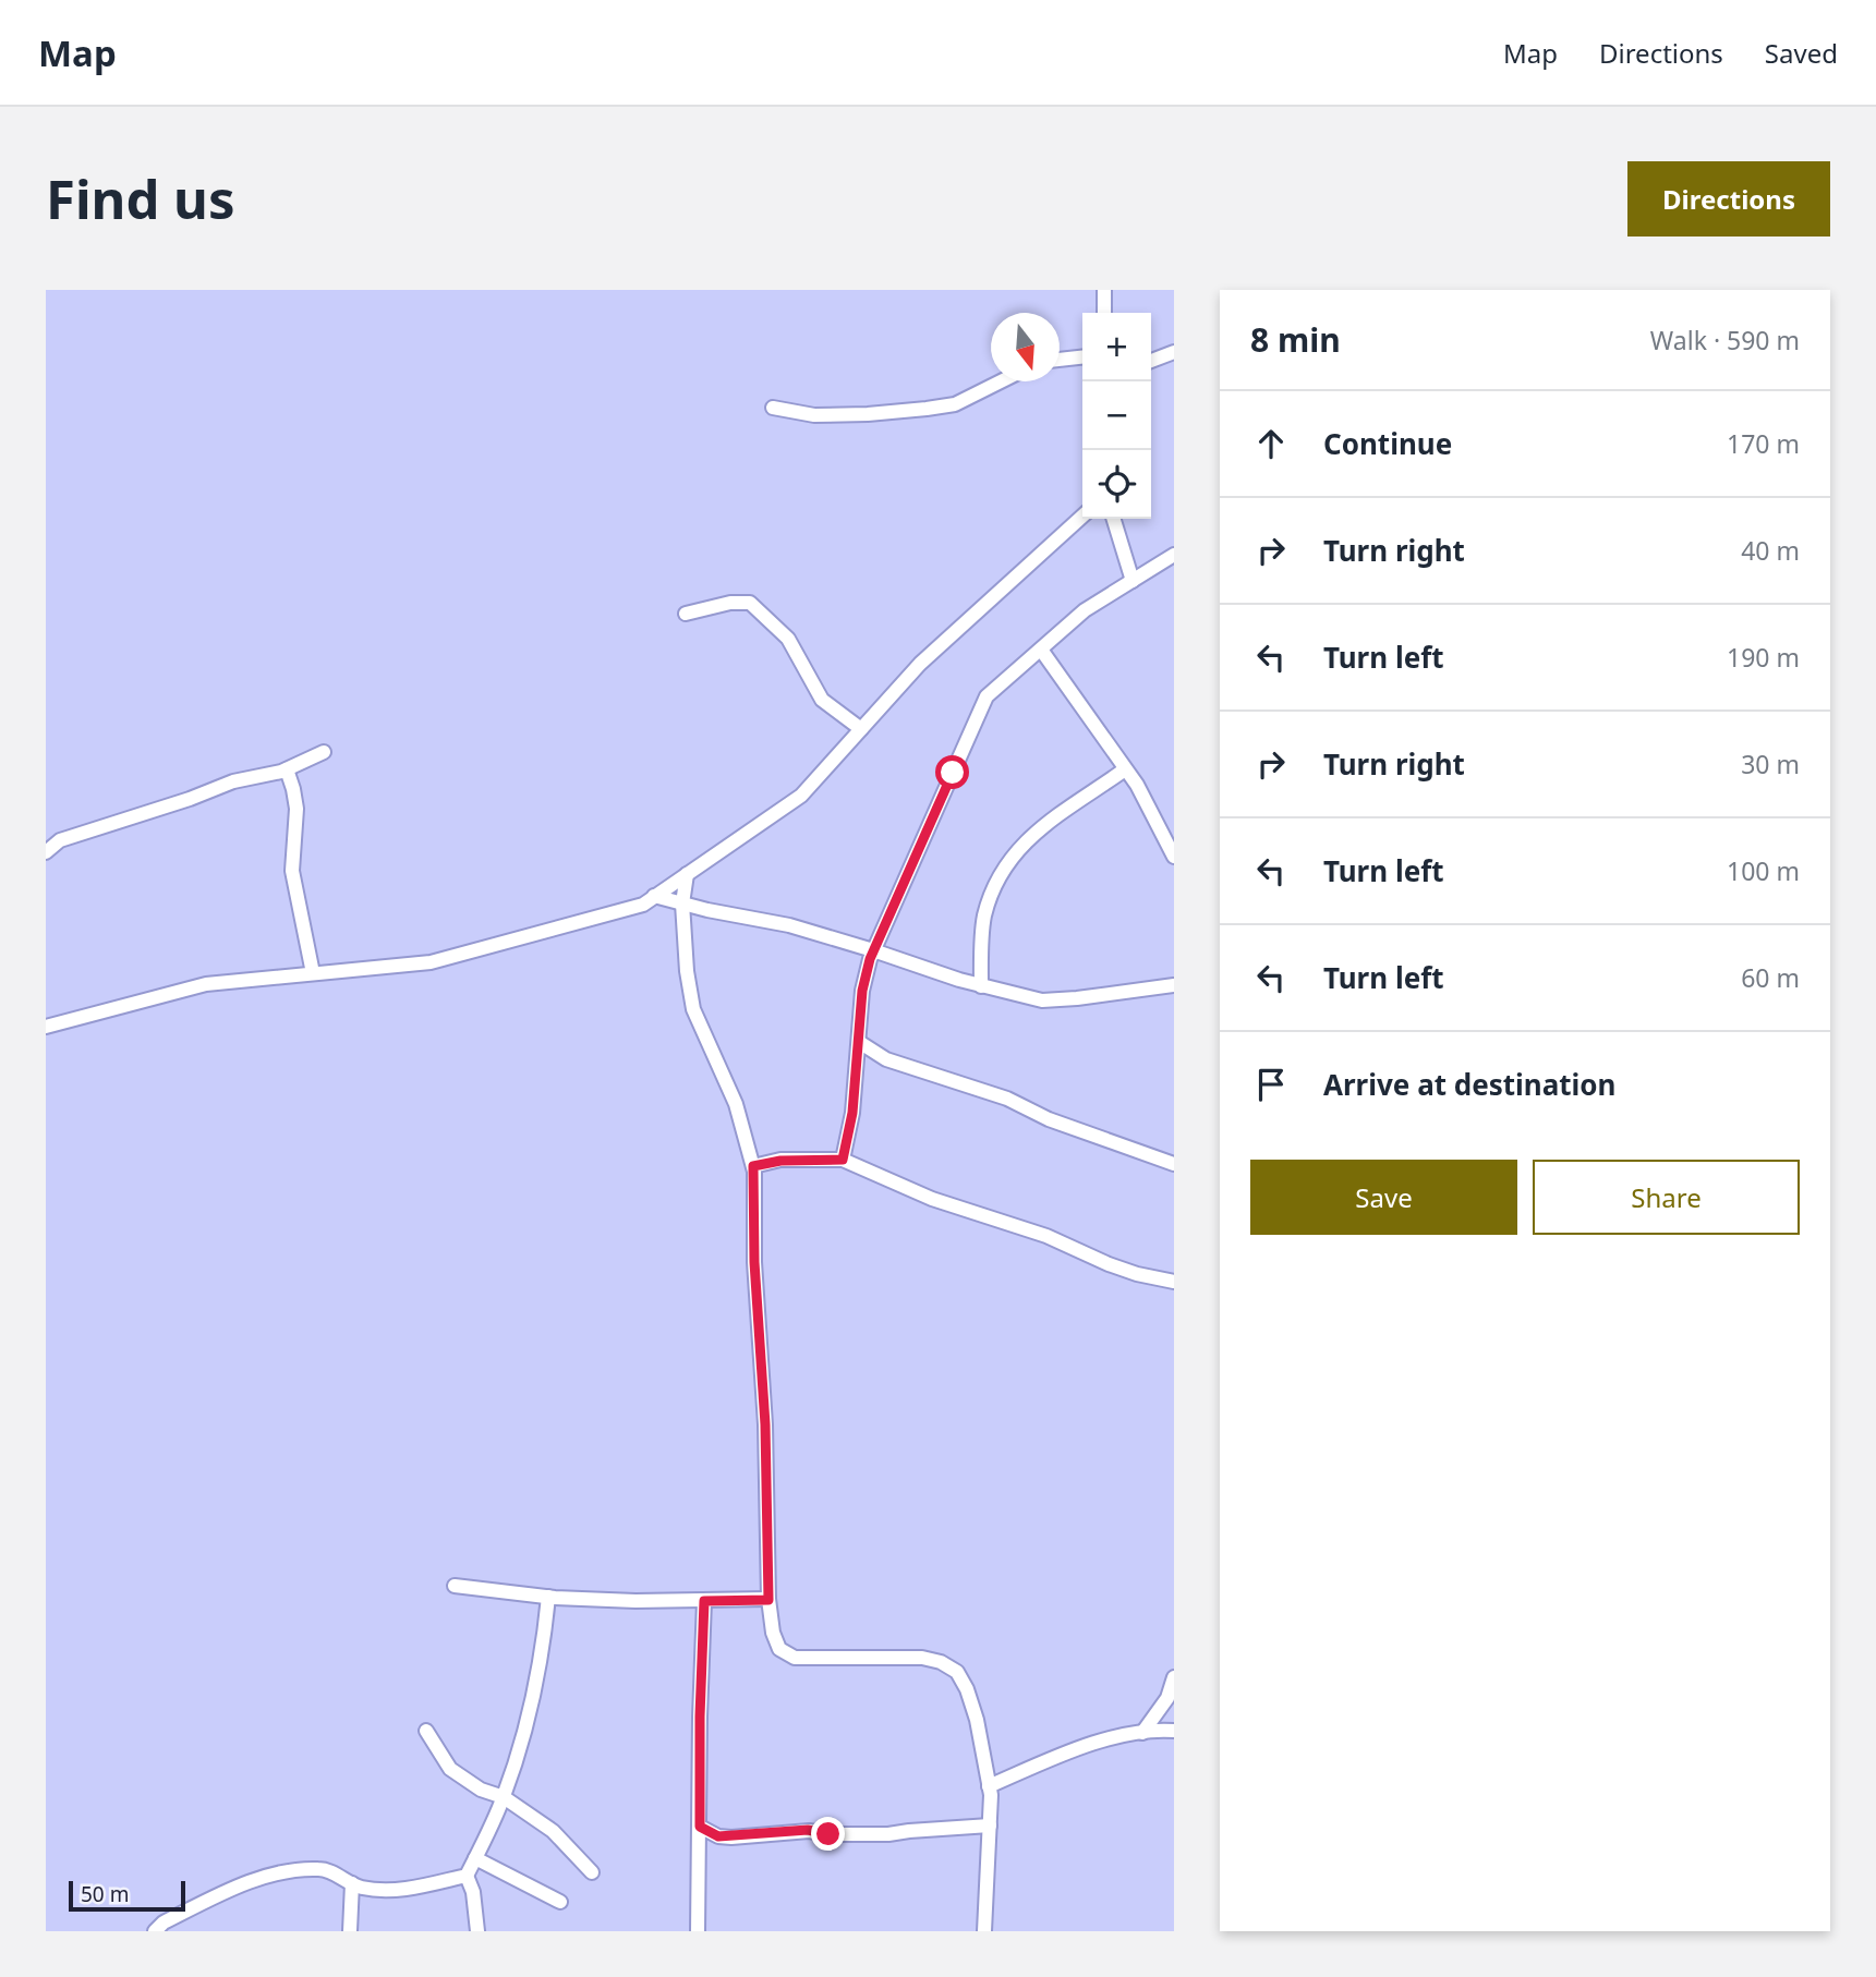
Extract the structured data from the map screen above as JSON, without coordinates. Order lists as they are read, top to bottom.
{
  "scale_bar": "50 m",
  "north": "bottom",
  "page": {
    "header": "Map",
    "nav": ["Map", "Directions", "Saved"],
    "buttons": [
      "Directions",
      ["Save", "Share"]
    ],
    "title": "Find us",
    "heading": ["8 min", "Walk · 590 m"],
    "map_buttons": ["+", "−"],
    "list": [
      ["Continue", "170 m"],
      ["Turn right", "40 m"],
      ["Turn left", "190 m"],
      ["Turn right", "30 m"],
      ["Turn left", "100 m"],
      ["Turn left", "60 m"],
      "Arrive at destination"
    ],
    "scale": "50 m"
  }
}
